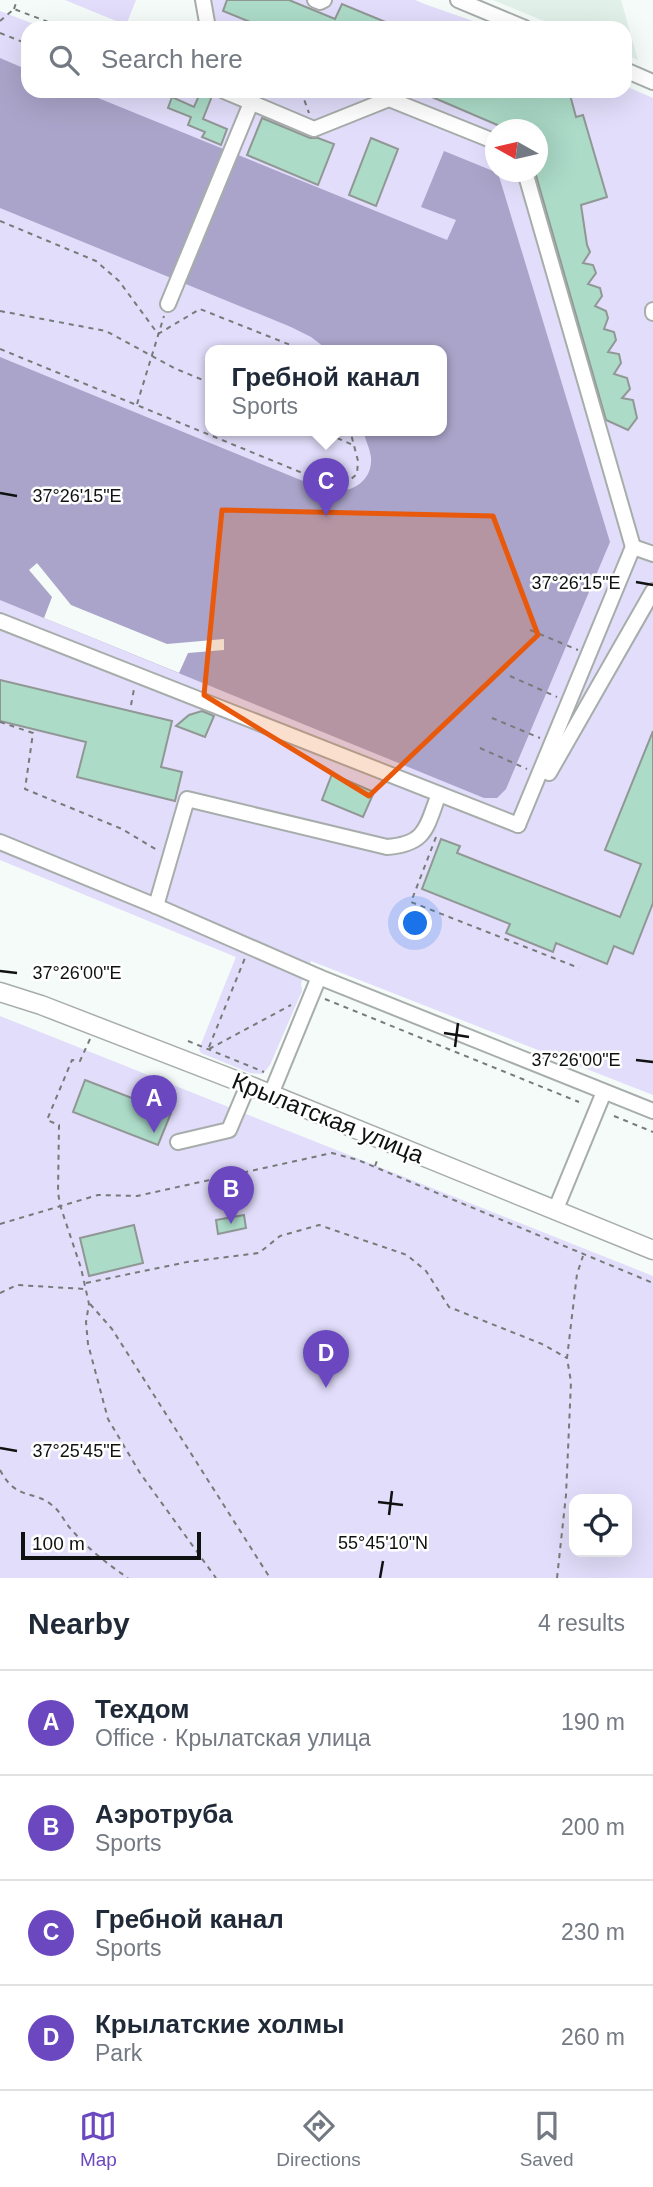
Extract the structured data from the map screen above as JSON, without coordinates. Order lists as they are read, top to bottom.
{
  "streets": {
    "main road": ["Крылатская улица"]
  },
  "scale_bar": "100 m",
  "north": "left",
  "page": {
    "search": "Search here",
    "popup": ["Гребной канал", "Sports"],
    "pins": [
      "C",
      "A",
      "B",
      "D"
    ],
    "scale": "100 m",
    "heading": ["Nearby", "4 results"],
    "list": [
      {
        "mark": "A",
        "name": "Техдом",
        "note": "Office · Крылатская улица",
        "value": "190 m"
      },
      {
        "mark": "B",
        "name": "Аэротруба",
        "note": "Sports",
        "value": "200 m"
      },
      {
        "mark": "C",
        "name": "Гребной канал",
        "note": "Sports",
        "value": "230 m"
      },
      {
        "mark": "D",
        "name": "Крылатские холмы",
        "note": "Park",
        "value": "260 m"
      }
    ],
    "nav": ["Map", "Directions", "Saved"]
  },
  "coordinates": [
    "37°26'15\"E",
    "37°26'00\"E",
    "37°25'45\"E",
    "55°45'10\"N"
  ]
}
